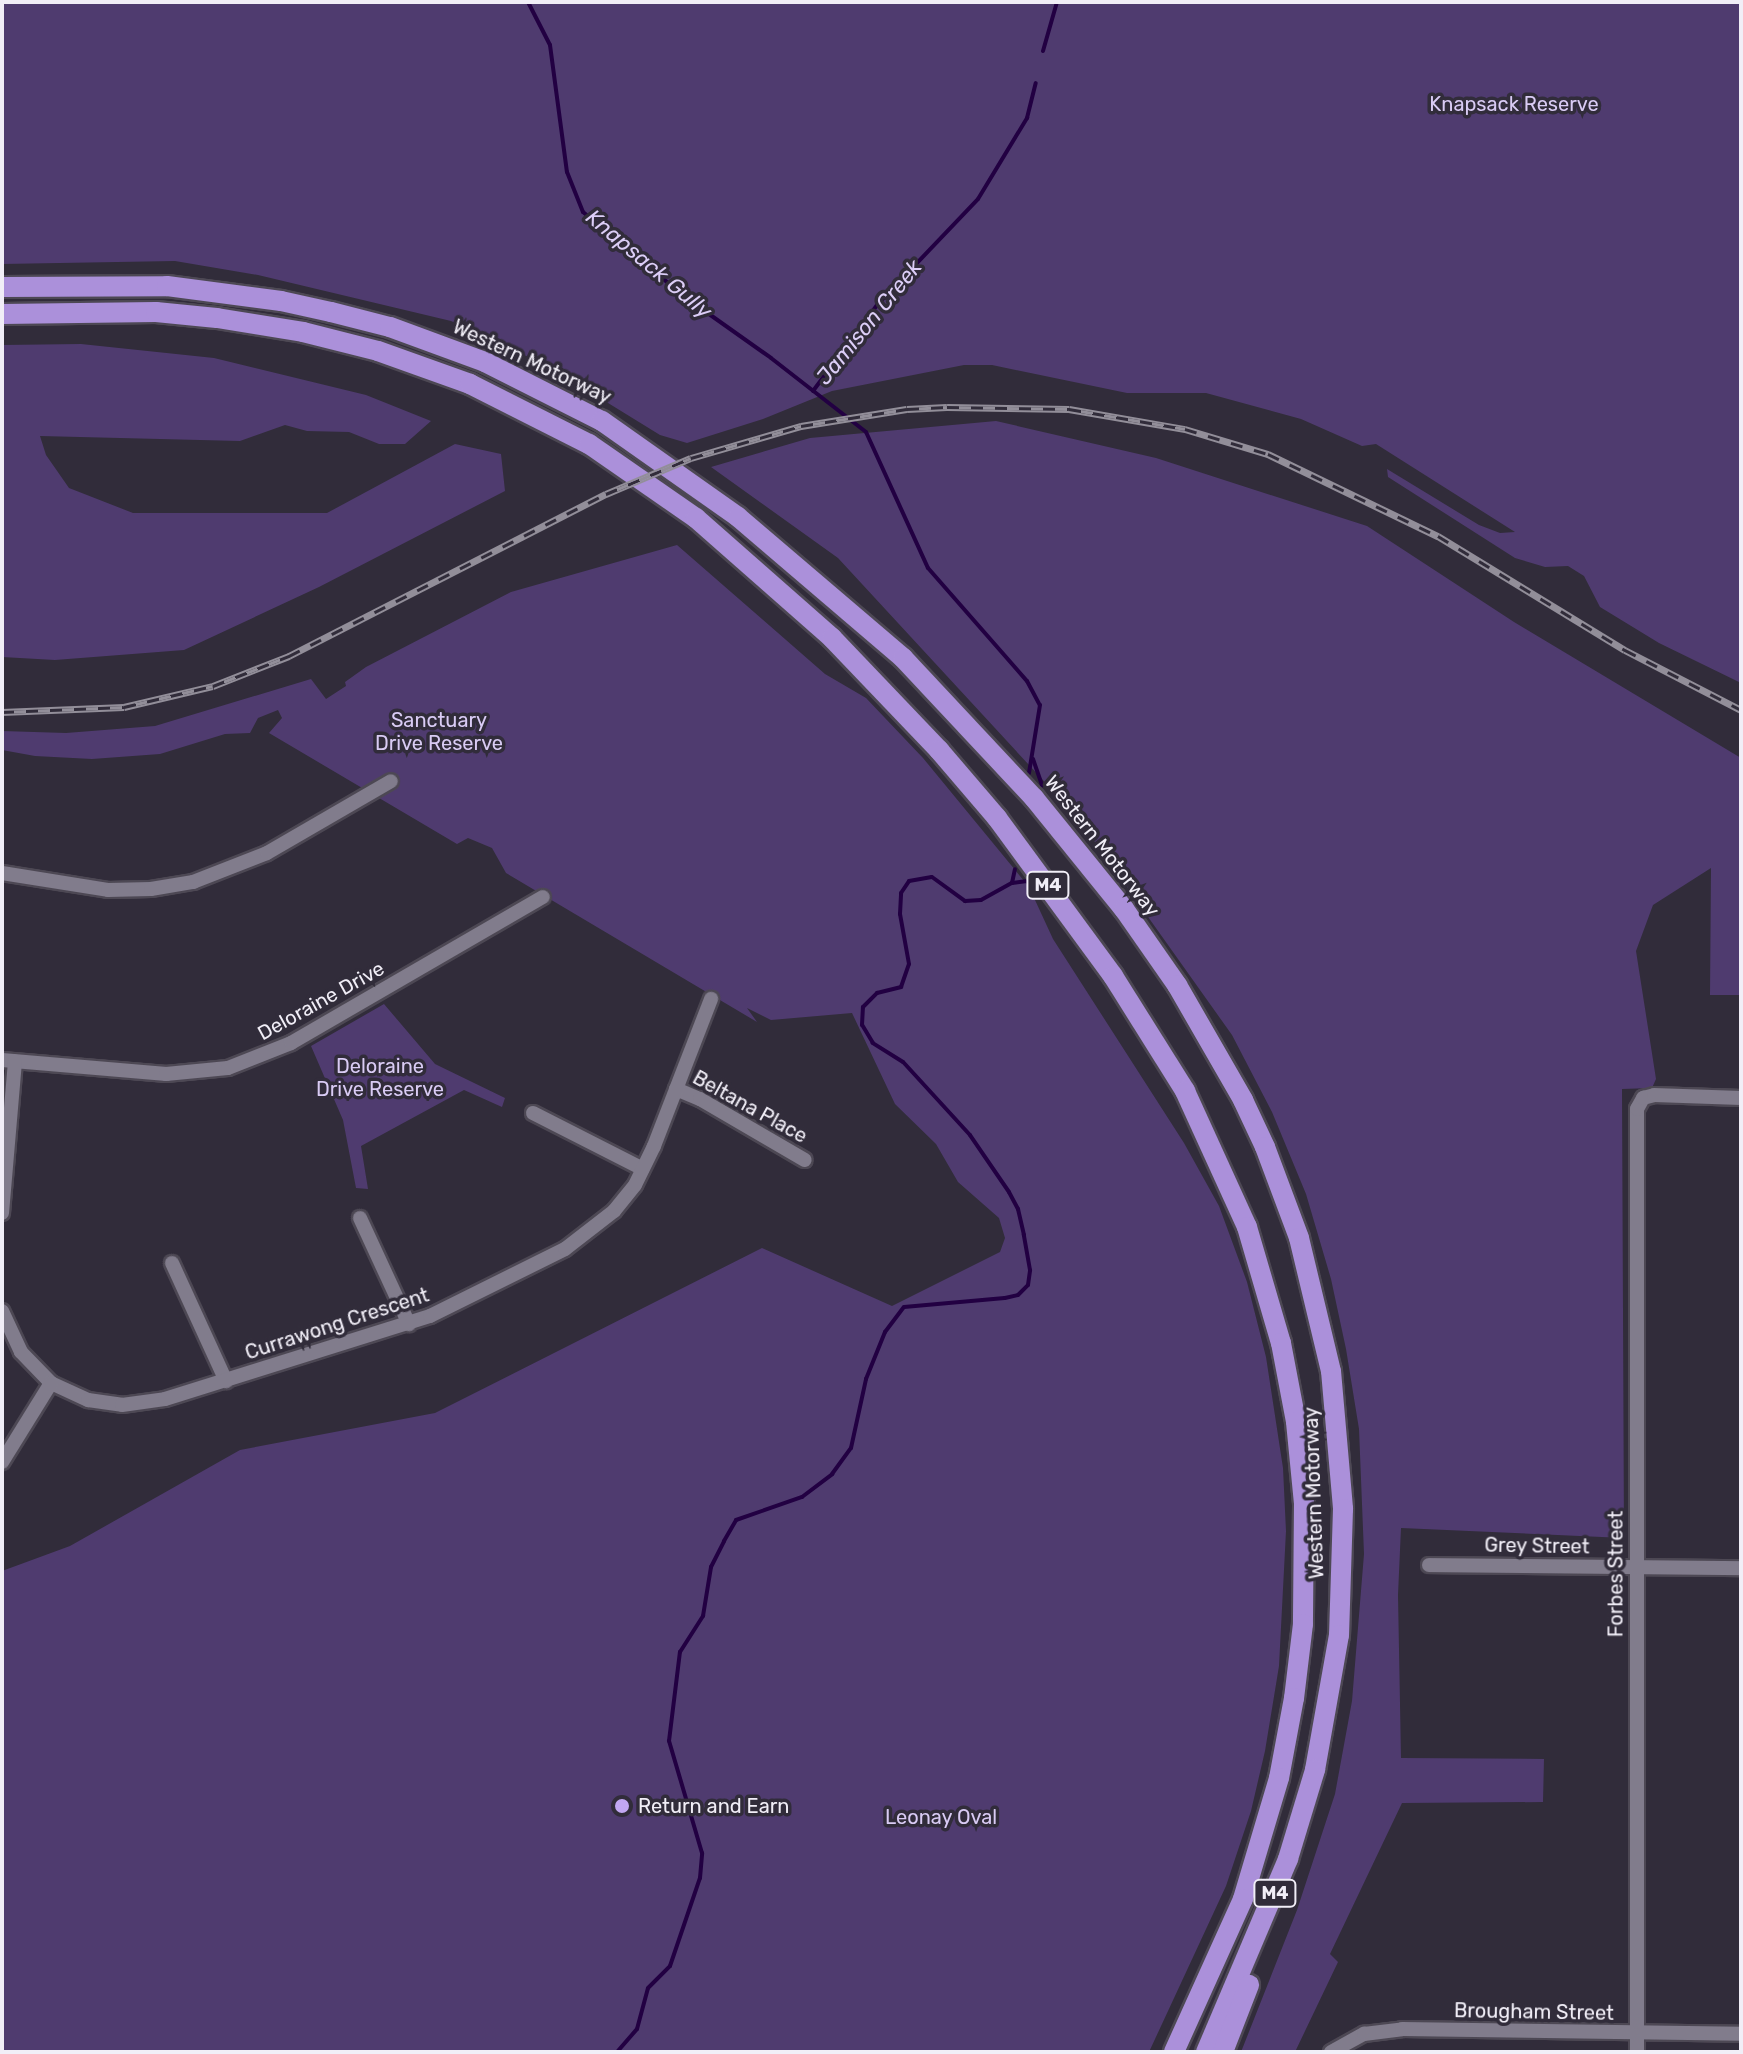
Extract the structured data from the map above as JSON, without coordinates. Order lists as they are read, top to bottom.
{
  "streets": {
    "highway": ["Western Motorway", "M4"],
    "street": [
      "Deloraine Drive",
      "Beltana Place",
      "Currawong Crescent",
      "Grey Street",
      "Forbes Street",
      "Brougham Street"
    ]
  },
  "crossings": [
    ["Beltana Place", "Currawong Crescent"],
    ["Grey Street", "Forbes Street"],
    ["Forbes Street", "Brougham Street"]
  ],
  "water": ["Knapsack Gully", "Jamison Creek"],
  "parks": [
    "Knapsack Reserve",
    "Sanctuary Drive Reserve",
    "Deloraine Drive Reserve",
    "Leonay Oval"
  ],
  "places": ["Return and Earn"]
}
